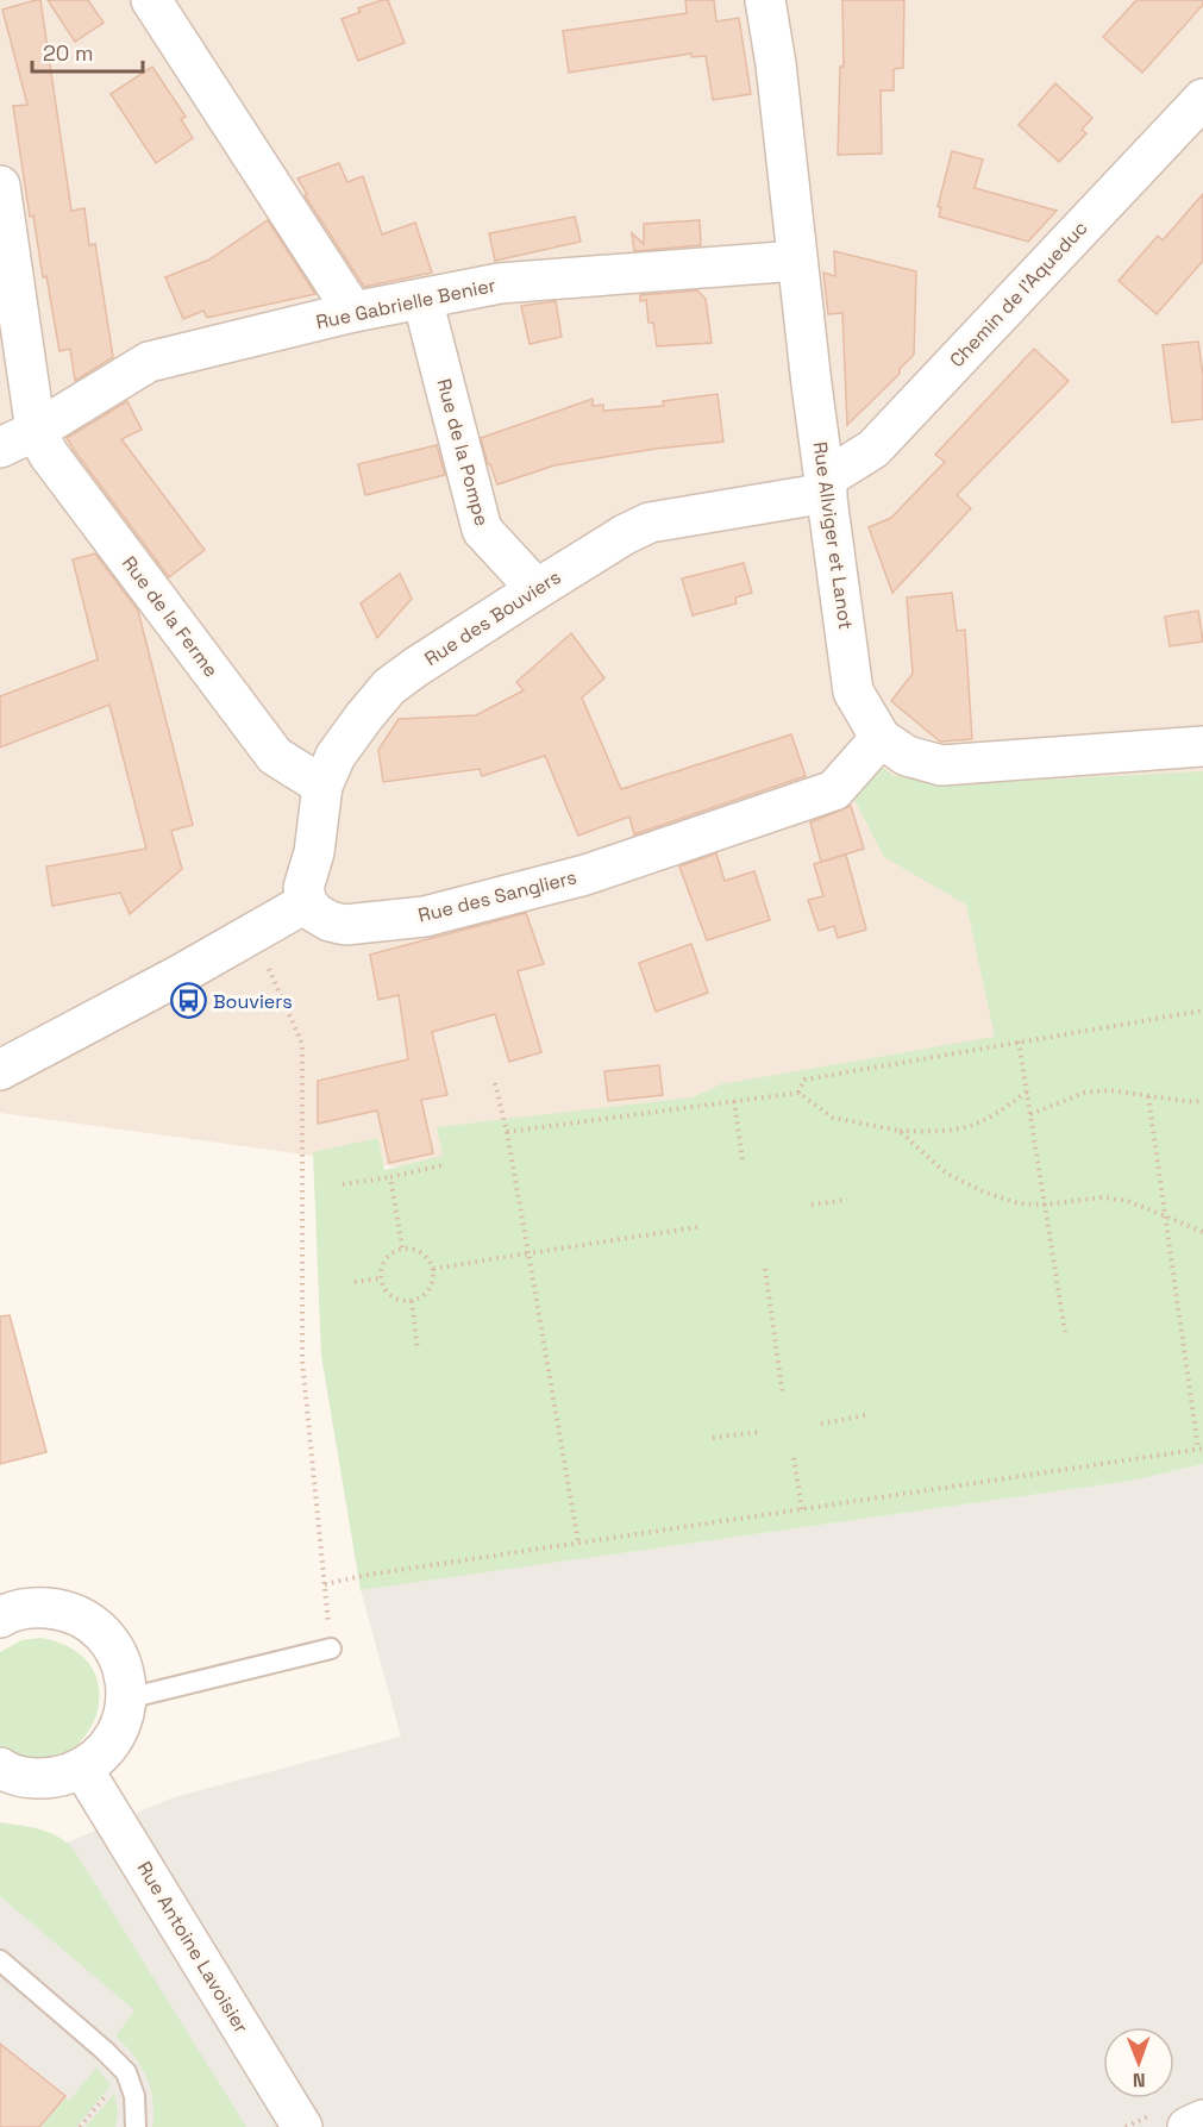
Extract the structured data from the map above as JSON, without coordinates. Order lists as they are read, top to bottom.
{
  "streets": {
    "street": [
      "Chemin de l'Aqueduc",
      "Rue Gabrielle Benier",
      "Rue de la Pompe",
      "Rue Allviger et Lanot",
      "Rue de la Ferme",
      "Rue des Bouviers",
      "Rue des Sangliers",
      "Rue Antoine Lavoisier"
    ]
  },
  "crossings": [
    ["Chemin de l'Aqueduc", "Rue Allviger et Lanot"],
    ["Chemin de l'Aqueduc", "Rue des Bouviers"],
    ["Rue Gabrielle Benier", "Rue de la Pompe"],
    ["Rue Gabrielle Benier", "Rue Allviger et Lanot"],
    ["Rue Gabrielle Benier", "Rue de la Ferme"],
    ["Rue de la Pompe", "Rue des Bouviers"],
    ["Rue Allviger et Lanot", "Rue des Bouviers"],
    ["Rue Allviger et Lanot", "Rue des Sangliers"],
    ["Rue de la Ferme", "Rue des Bouviers"],
    ["Rue des Bouviers", "Rue des Sangliers"]
  ],
  "places": {
    "bus stop": ["Bouviers"]
  },
  "scale_bar": "20 m",
  "north": "bottom"
}
